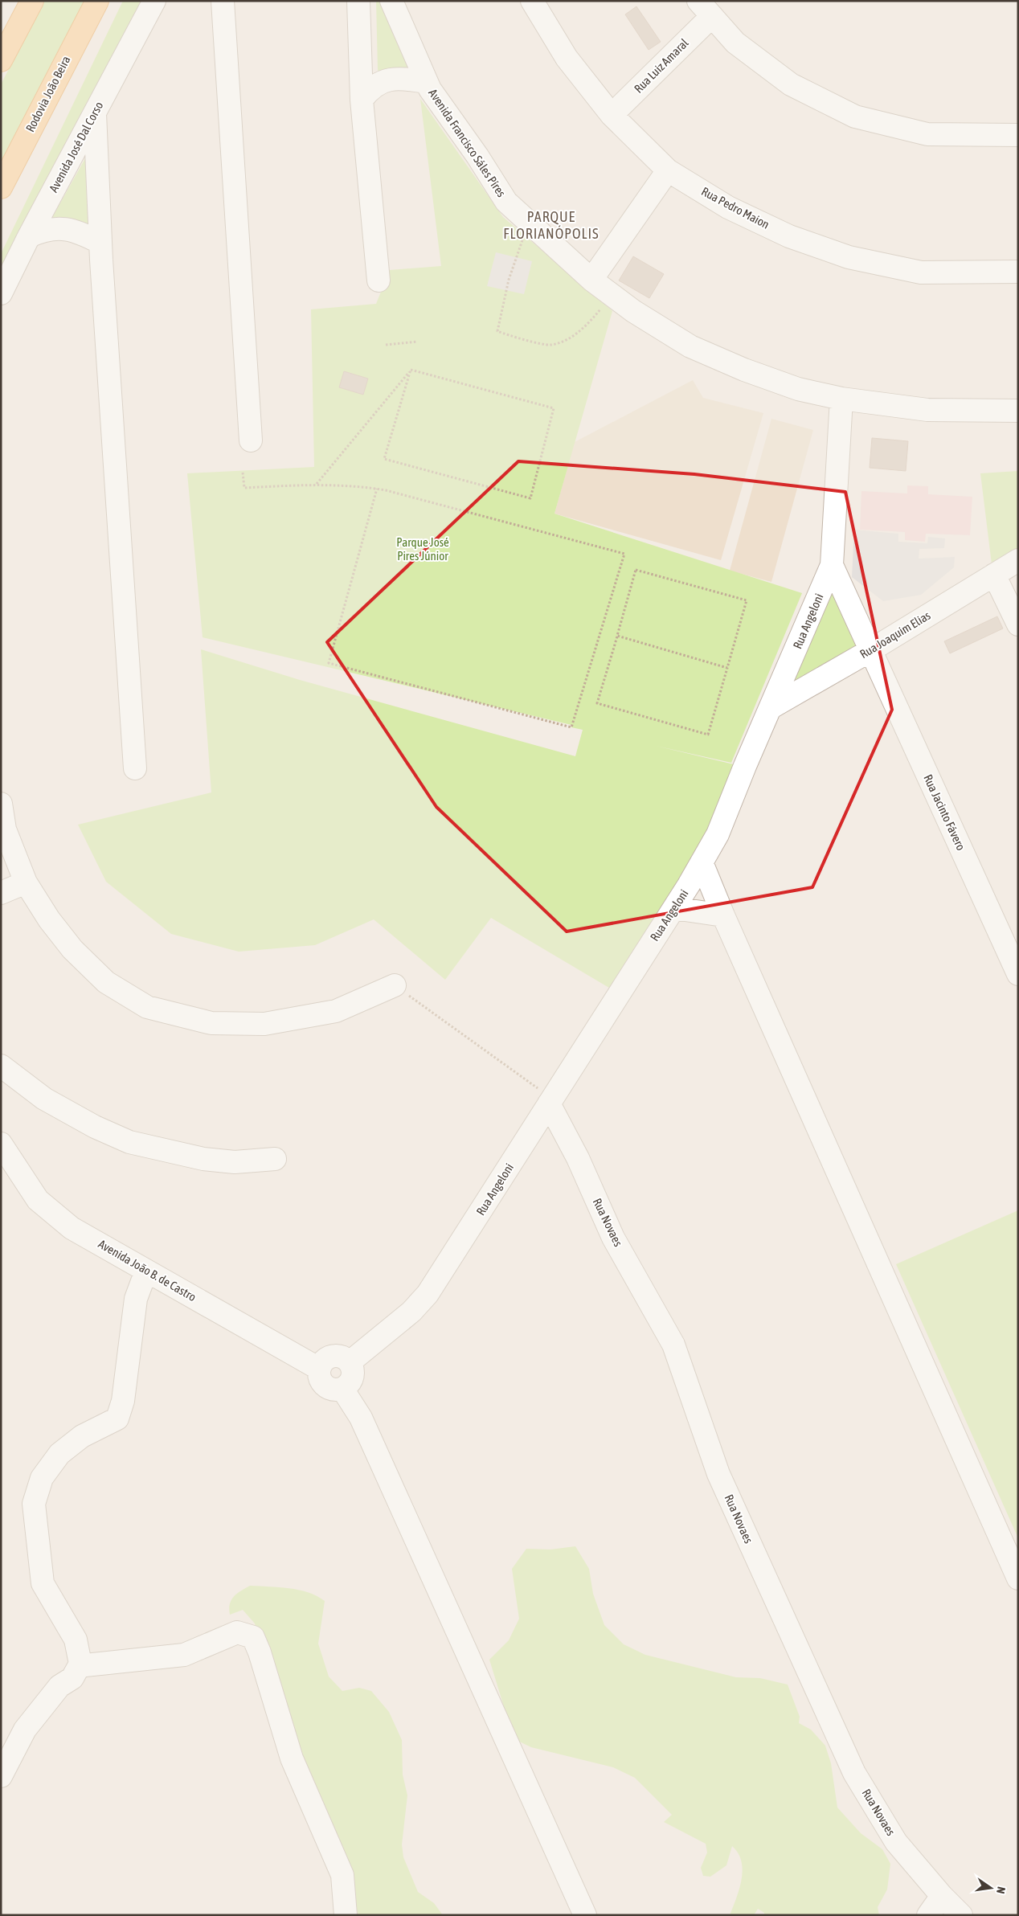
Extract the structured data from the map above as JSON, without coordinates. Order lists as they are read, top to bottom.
{
  "streets": {
    "main road": ["Rodovia João Beira"],
    "street": [
      "Rua Luiz Amaral",
      "Avenida Francisco Sáles Píres",
      "Avenida José Dal Corso",
      "Rua Pedro Maion",
      "Rua Angeloni",
      "Rua Joaquim Elias",
      "Rua Jacinto Fávero",
      "Rua Novaes",
      "Avenida João B. de Castro"
    ]
  },
  "crossings": [
    ["Rua Luiz Amaral", "Rua Pedro Maion"],
    ["Avenida Francisco Sáles Píres", "Rua Angeloni"],
    ["Rua Angeloni", "Rua Joaquim Elias"],
    ["Rua Angeloni", "Rua Jacinto Fávero"],
    ["Rua Angeloni", "Rua Novaes"],
    ["Rua Angeloni", "Avenida João B. de Castro"],
    ["Rua Joaquim Elias", "Rua Jacinto Fávero"]
  ],
  "districts": ["PARQUE FLORIANÓPOLIS"],
  "parks": ["Parque José Pires Júnior"],
  "north": "right"
}
